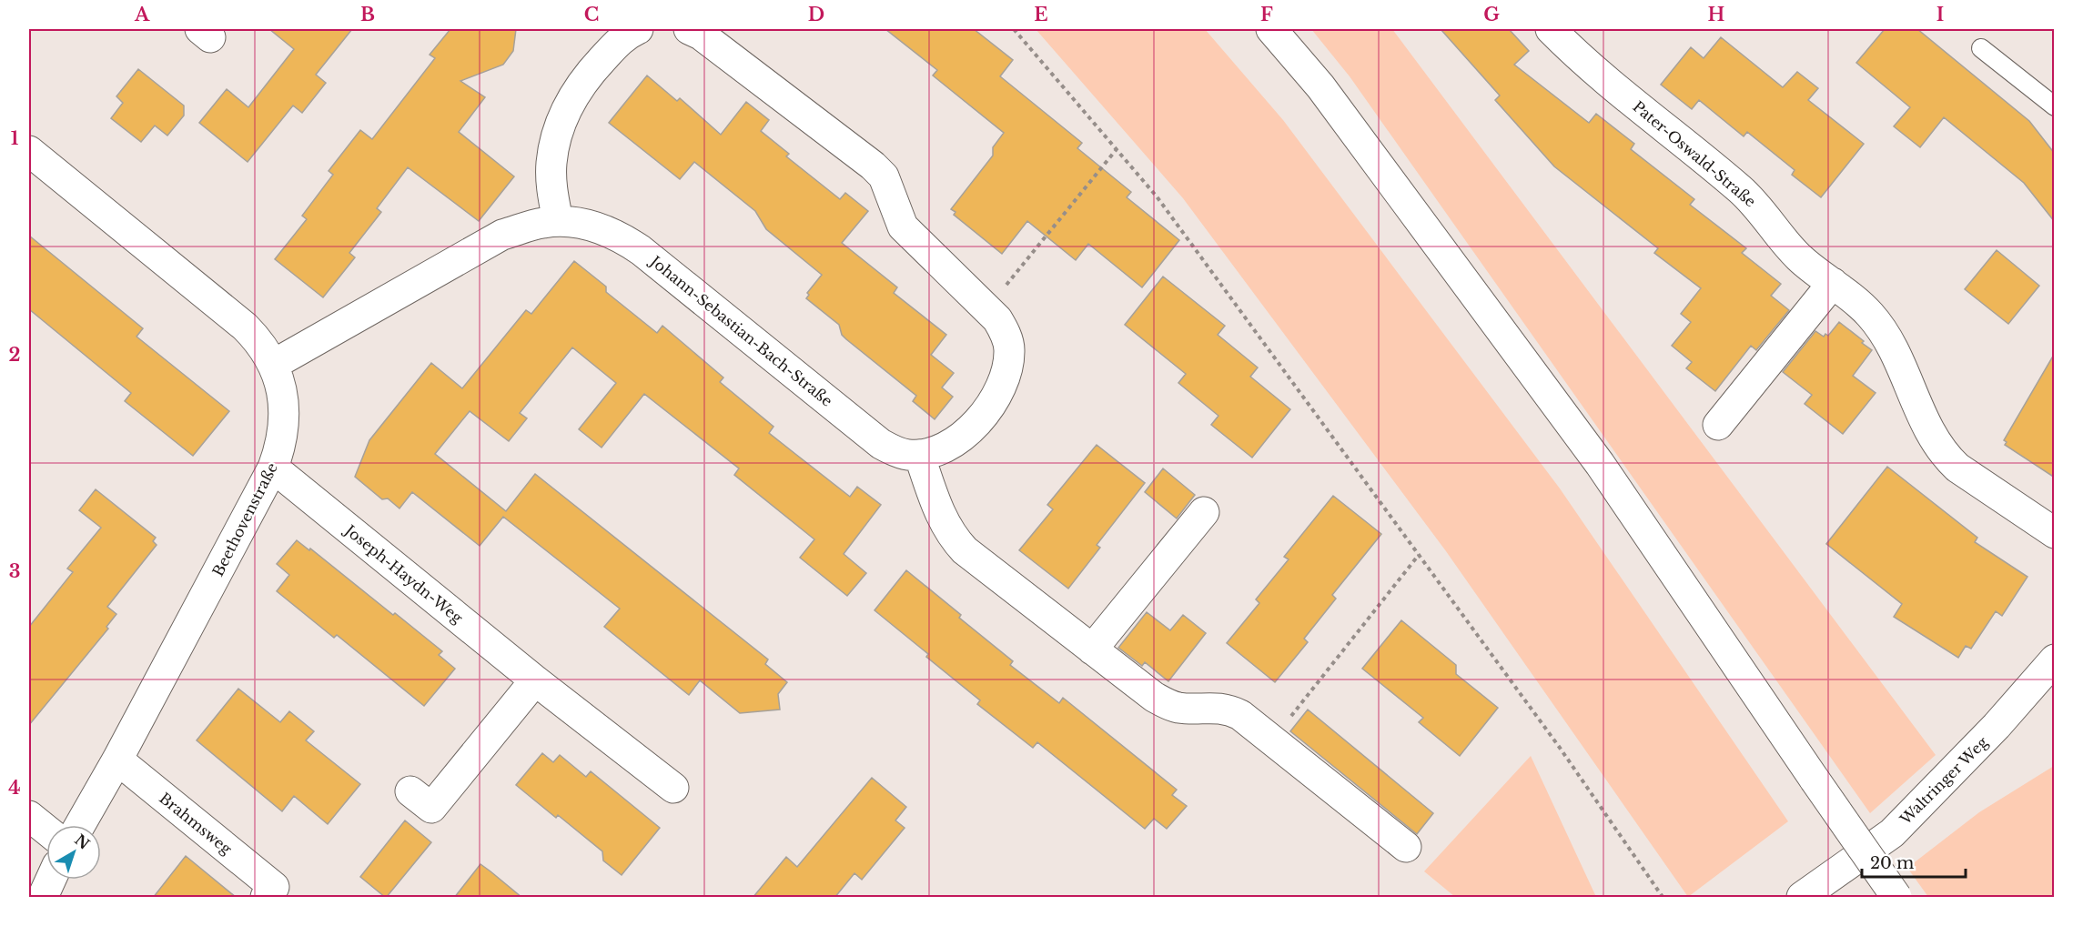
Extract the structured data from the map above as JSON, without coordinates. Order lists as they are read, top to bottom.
{
  "streets": {
    "street": [
      "Pater-Oswald-Straße",
      "Johann-Sebastian-Bach-Straße",
      "Beethovenstraße",
      "Joseph-Haydn-Weg",
      "Waltringer Weg",
      "Brahmsweg"
    ]
  },
  "crossings": [
    ["Johann-Sebastian-Bach-Straße", "Beethovenstraße"],
    ["Beethovenstraße", "Joseph-Haydn-Weg"],
    ["Beethovenstraße", "Brahmsweg"]
  ],
  "scale_bar": "20 m",
  "north": "top right",
  "grid": {
    "columns": [
      "A",
      "B",
      "C",
      "D",
      "E",
      "F",
      "G",
      "H",
      "I"
    ],
    "rows": [
      "1",
      "2",
      "3",
      "4"
    ]
  }
}
